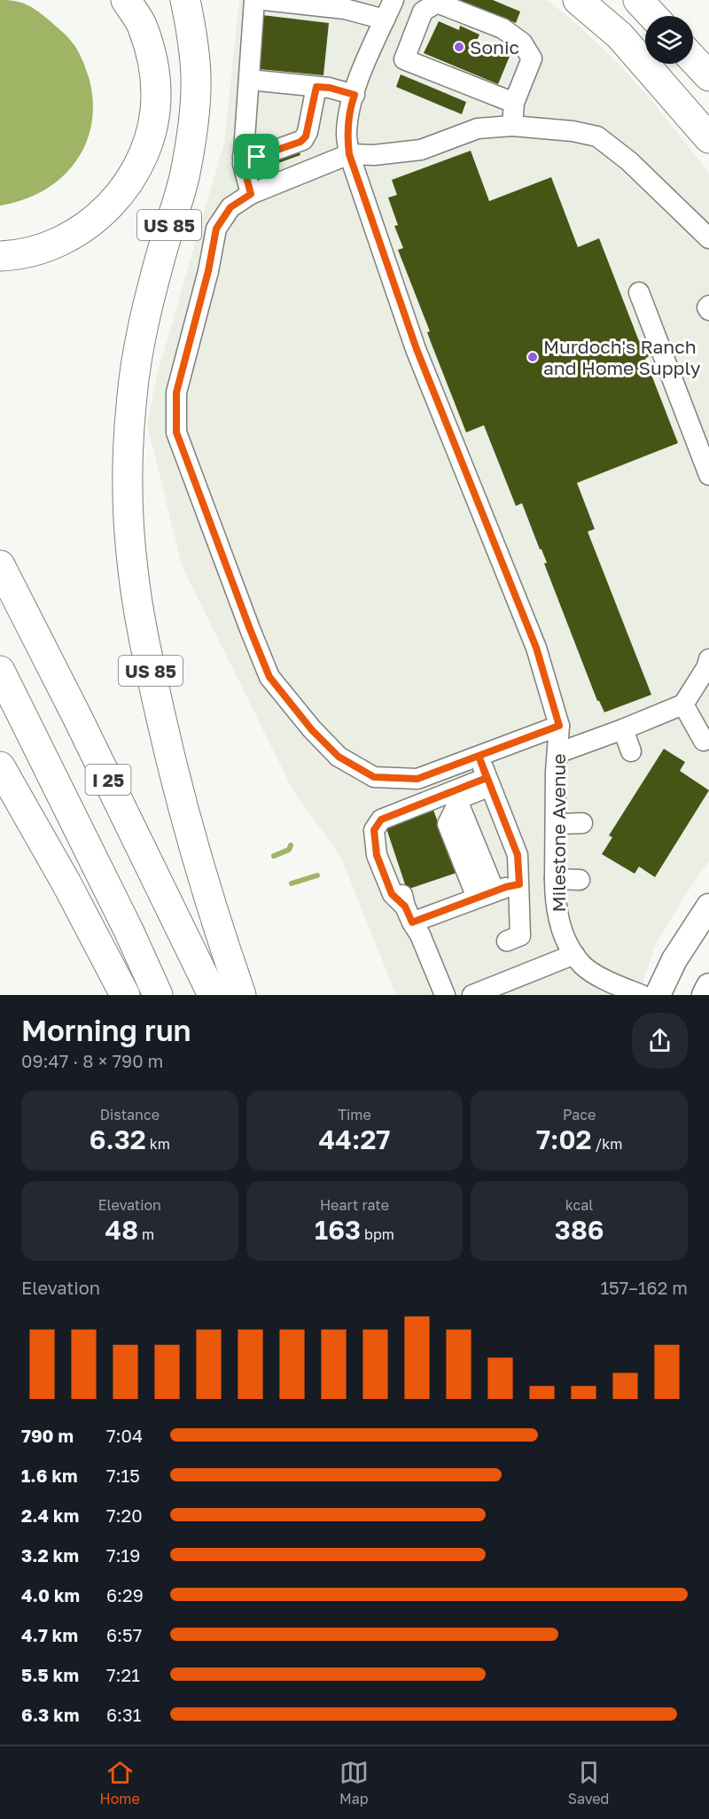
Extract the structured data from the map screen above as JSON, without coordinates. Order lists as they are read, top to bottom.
{
  "streets": {
    "highway": ["US 85", "I 25"],
    "street": ["Milestone Avenue"]
  },
  "places": ["Sonic", "Murdoch's Ranch and Home Supply"],
  "page": {
    "heading": ["Morning run", "09:47 · 8 × 790 m"],
    "stats": [
      ["Distance", "6.32 km"],
      ["Time", "44:27"],
      ["Pace", "7:02 /km"],
      ["Elevation", "48 m"],
      ["Heart rate", "163 bpm"],
      ["kcal", "386"]
    ],
    "chart": ["Elevation", "157–162 m"],
    "list": [
      {
        "name": "790 m",
        "note": "7:04"
      },
      {
        "name": "1.6 km",
        "note": "7:15"
      },
      {
        "name": "2.4 km",
        "note": "7:20"
      },
      {
        "name": "3.2 km",
        "note": "7:19"
      },
      {
        "name": "4.0 km",
        "note": "6:29"
      },
      {
        "name": "4.7 km",
        "note": "6:57"
      },
      {
        "name": "5.5 km",
        "note": "7:21"
      },
      {
        "name": "6.3 km",
        "note": "6:31"
      }
    ],
    "tabs": ["Home", "Map", "Saved"]
  }
}
